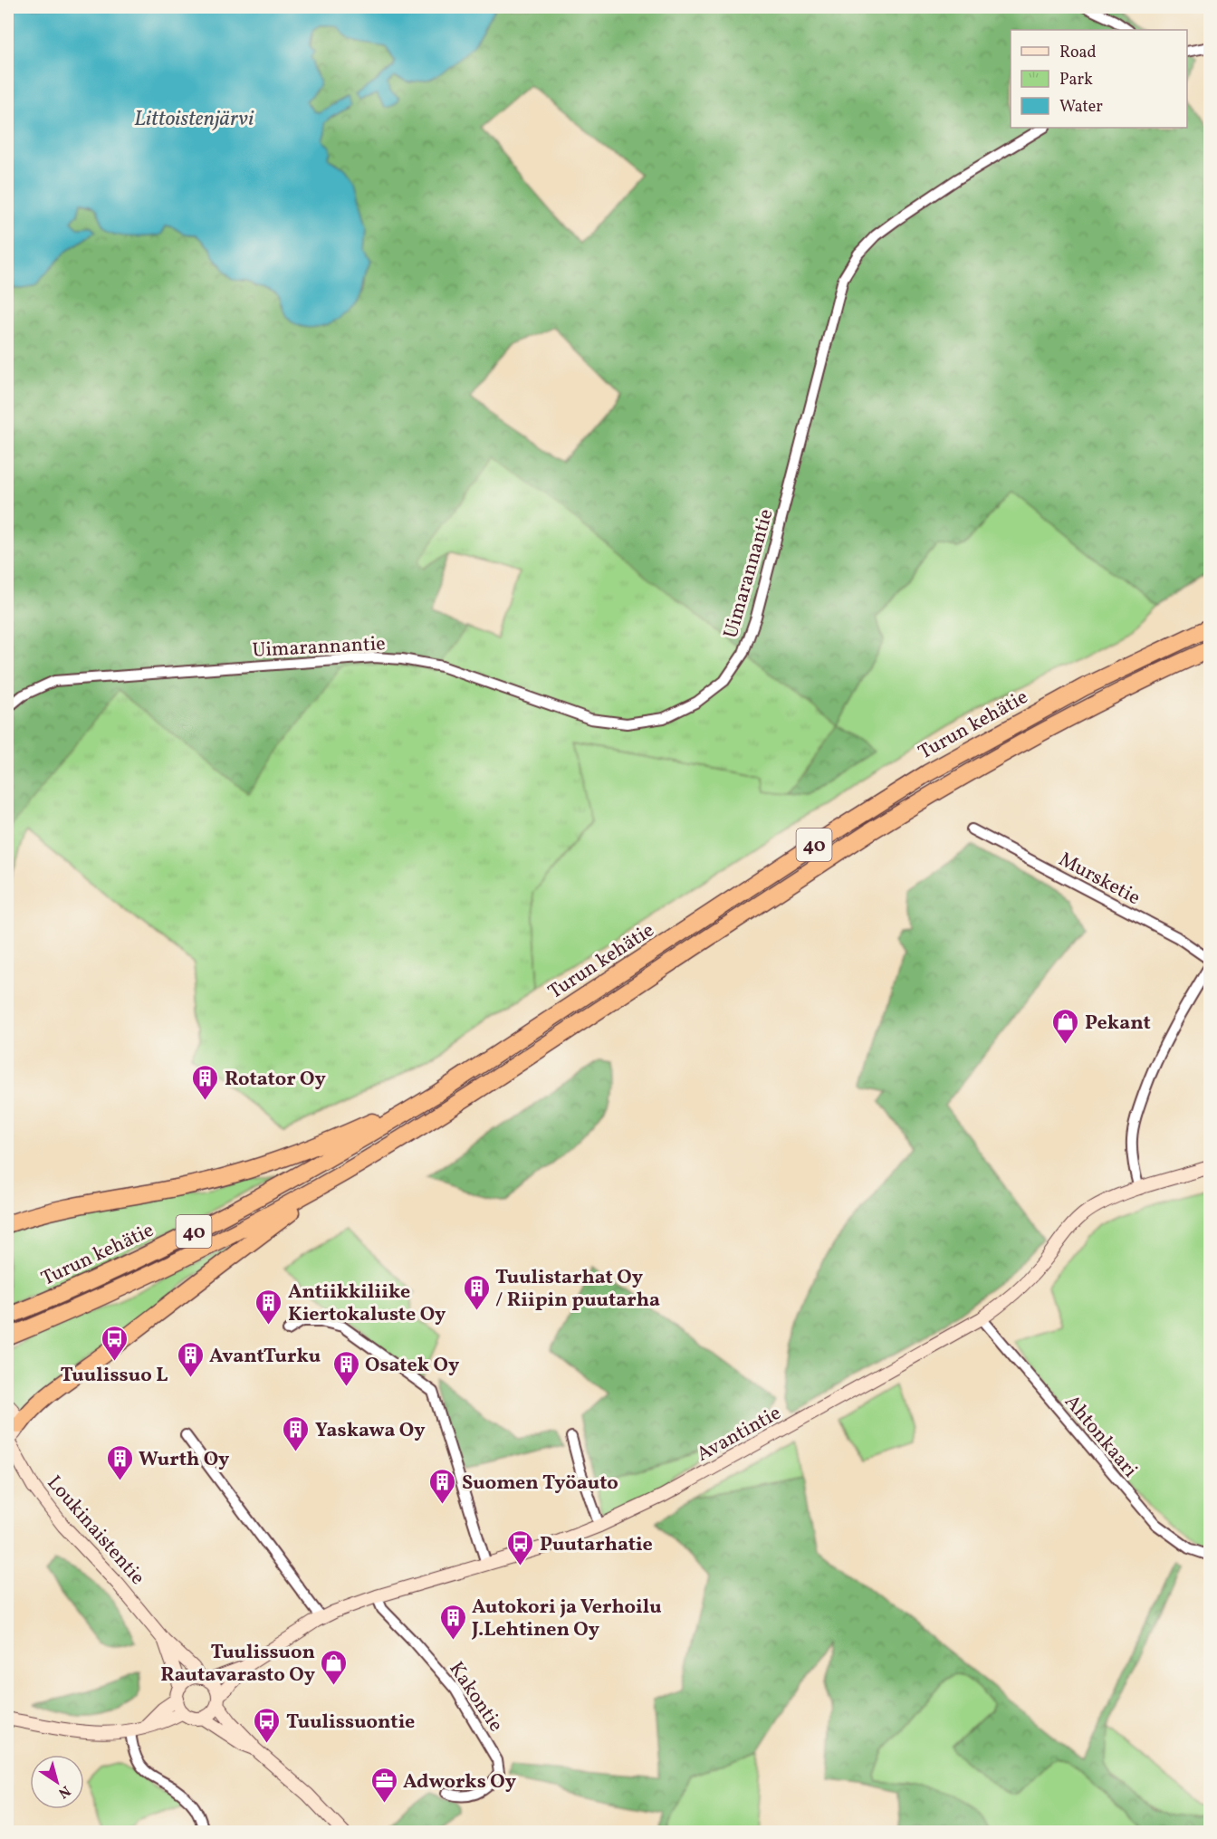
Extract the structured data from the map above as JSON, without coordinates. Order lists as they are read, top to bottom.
{
  "streets": {
    "highway": ["Turun kehätie", "40"],
    "street": [
      "Uimarannantie",
      "Mursketie",
      "Avantintie",
      "Ahtonkaari",
      "Loukinaistentie",
      "Kakontie"
    ]
  },
  "crossings": [
    ["Avantintie", "Ahtonkaari"],
    ["Avantintie", "Loukinaistentie"],
    ["Avantintie", "Kakontie"]
  ],
  "water": ["Littoistenjärvi"],
  "places": {
    "shop": ["Pekant", "Tuulissuon Rautavarasto Oy"],
    "building": [
      "Rotator Oy",
      "Tuulistarhat Oy / Riipin puutarha",
      "Antiikkiliike Kiertokaluste Oy",
      "AvantTurku",
      "Osatek Oy",
      "Yaskawa Oy",
      "Wurth Oy",
      "Suomen Työauto",
      "Autokori ja Verhoilu J.Lehtinen Oy"
    ],
    "bus stop": ["Tuulissuo L", "Puutarhatie", "Tuulissuontie"],
    "office": ["Adworks Oy"]
  },
  "legend": ["Road", "Park", "Water"],
  "north": "bottom right"
}
